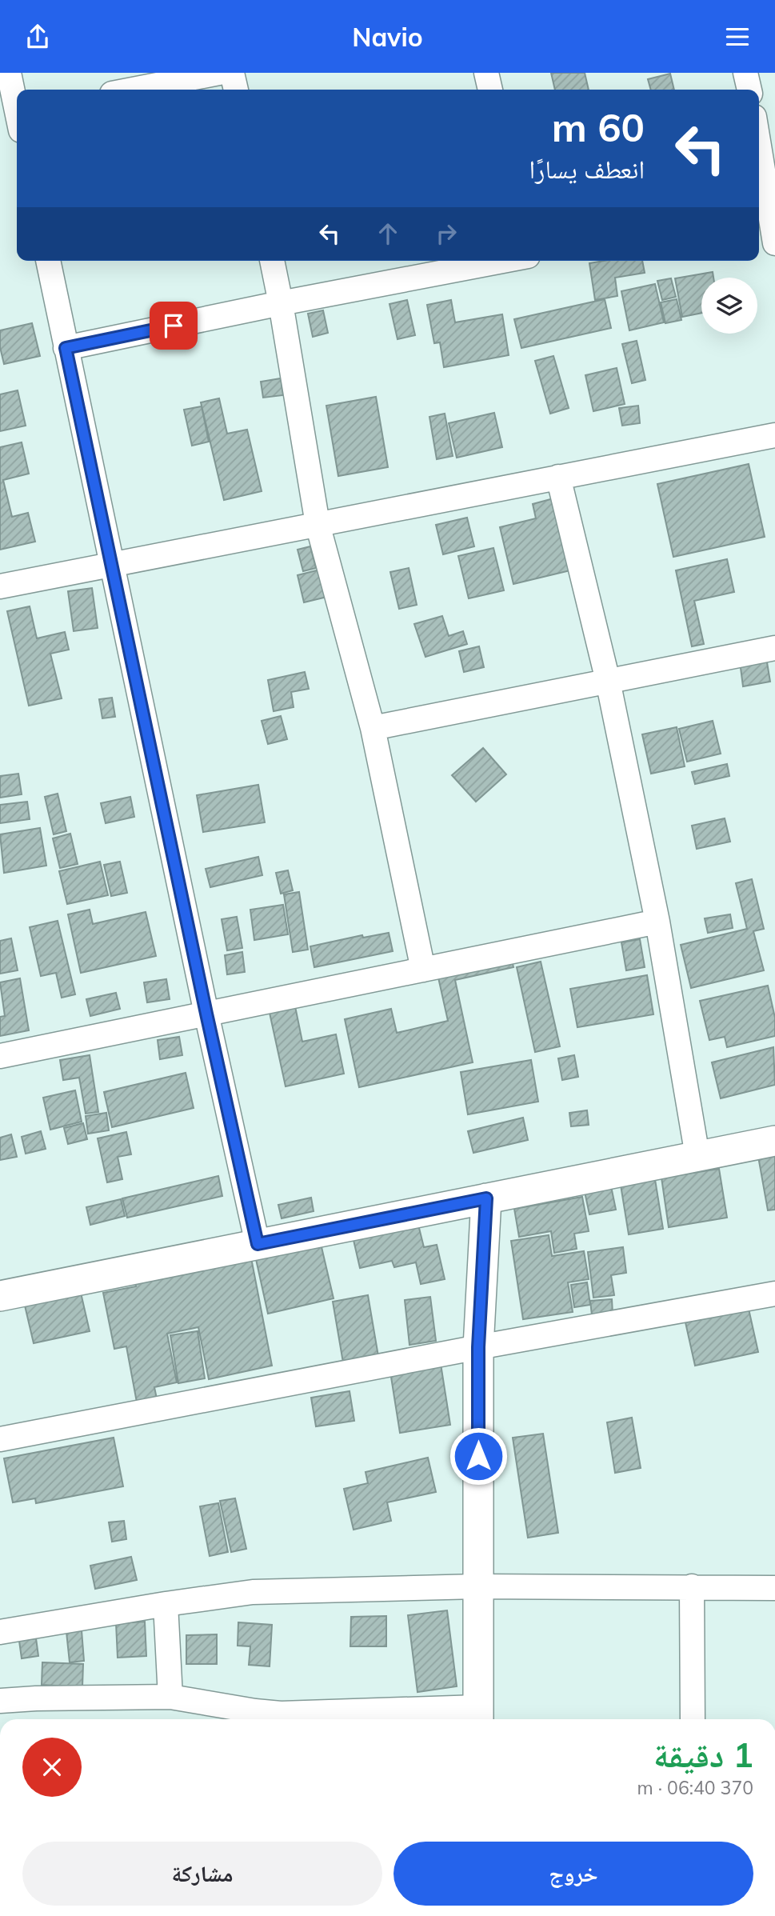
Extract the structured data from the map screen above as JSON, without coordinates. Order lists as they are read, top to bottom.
{
  "page": {
    "header": "Navio",
    "turn": ["60 m", "انعطف يسارًا"],
    "heading": ["1 دقيقة", "370 m · 06:40"],
    "buttons": ["خروج", "مشاركة"]
  }
}
